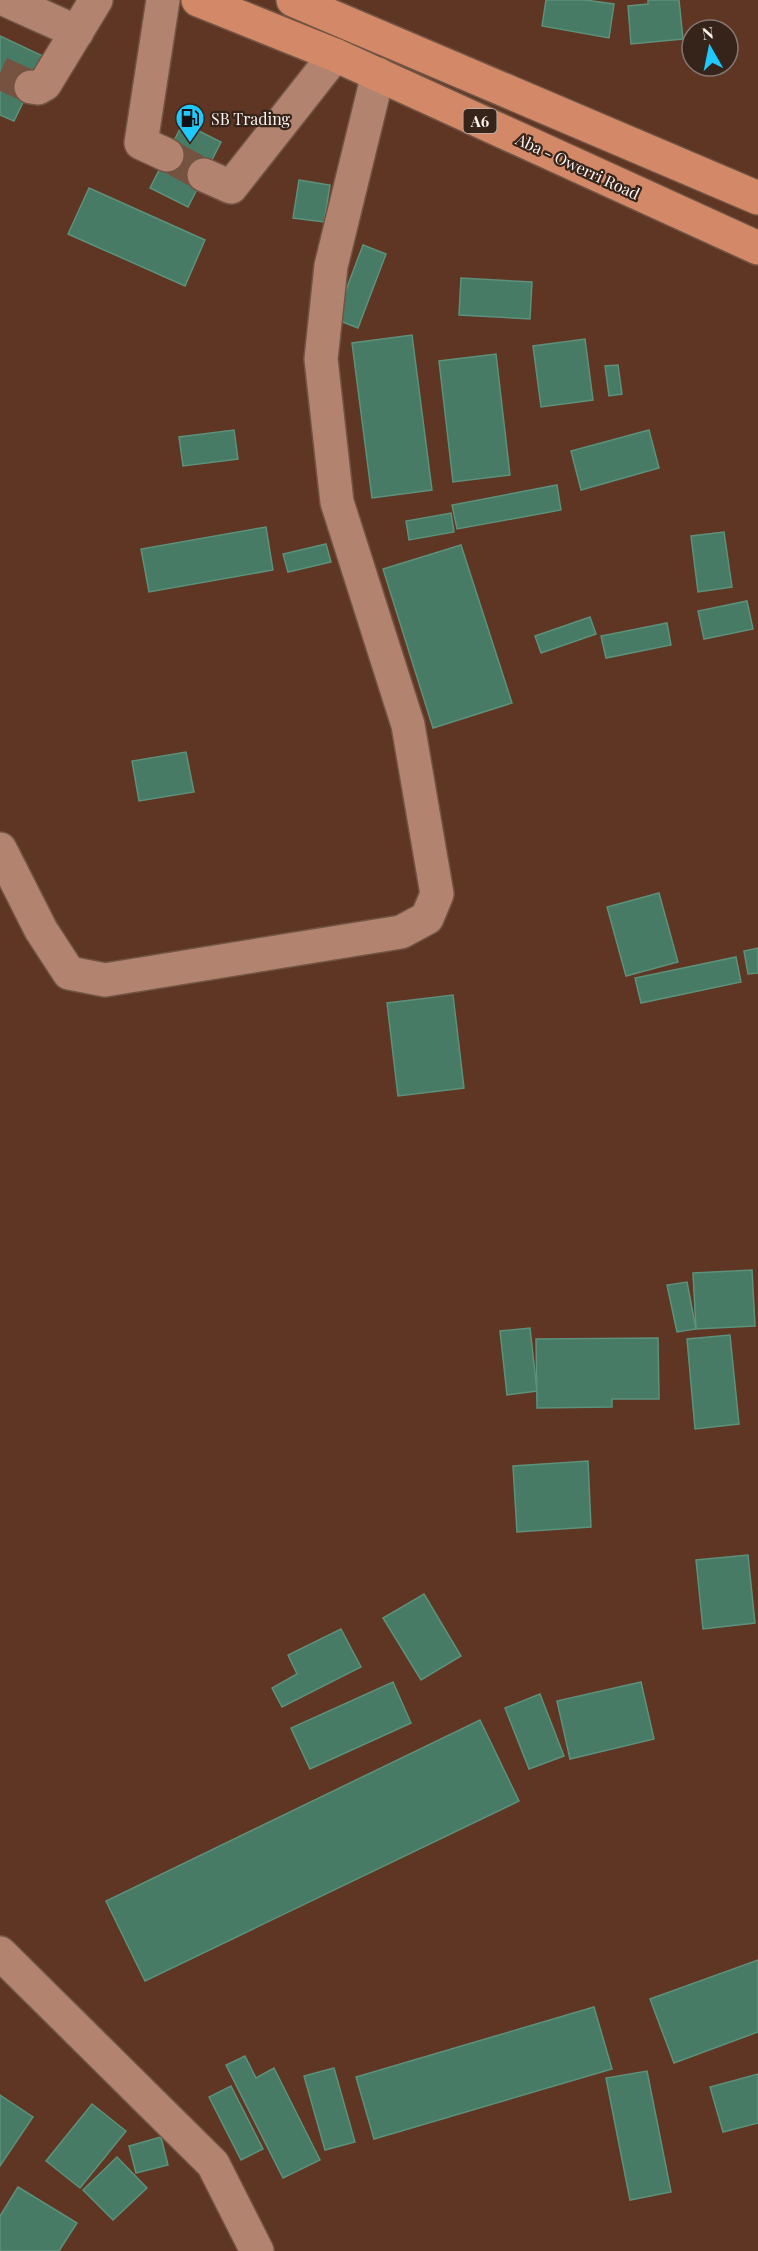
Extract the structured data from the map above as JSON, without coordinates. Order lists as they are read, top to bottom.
{
  "streets": {
    "highway": ["A6", "Aba - Owerri Road"]
  },
  "places": {
    "fuel station": ["SB Trading"]
  },
  "north": "top"
}
